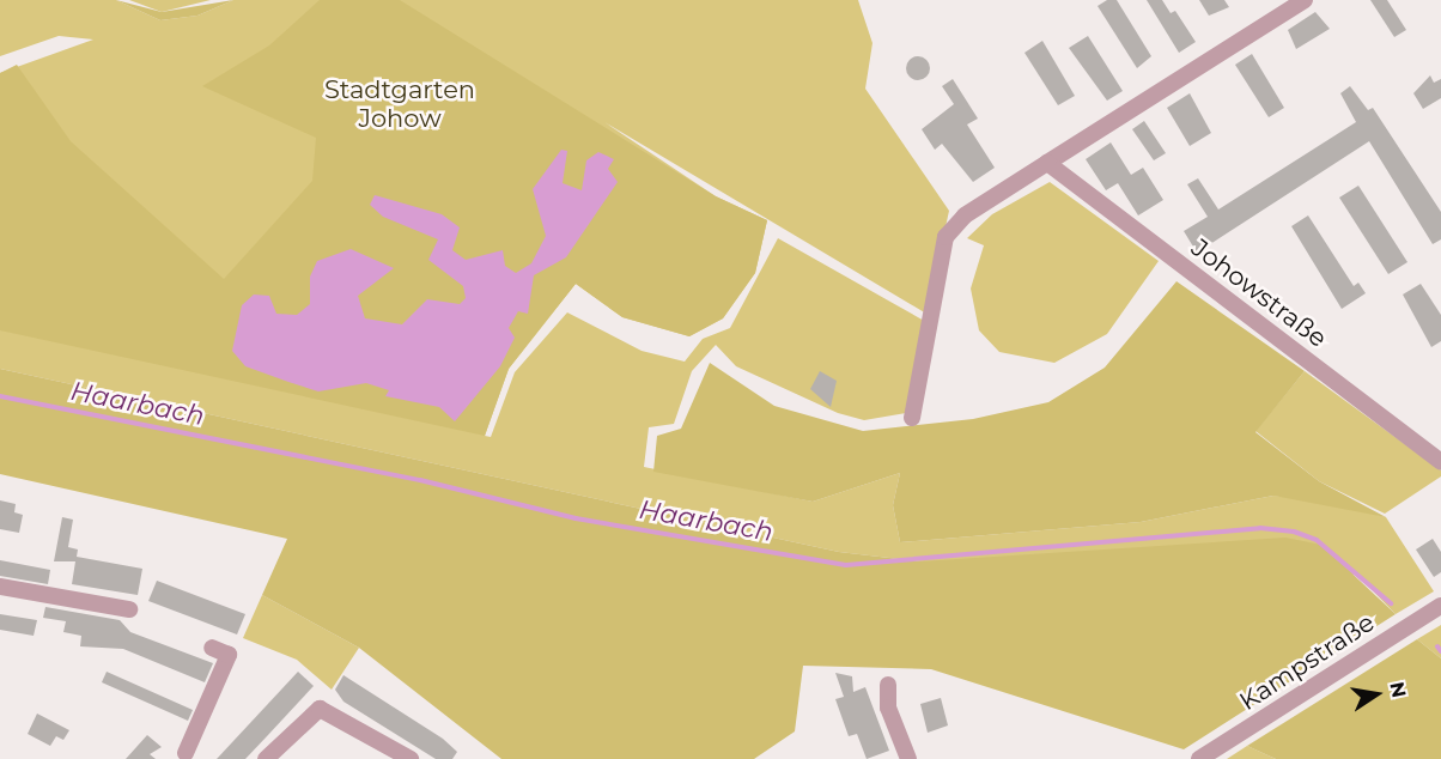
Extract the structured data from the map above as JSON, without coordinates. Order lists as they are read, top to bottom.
{
  "streets": {
    "street": ["Johowstraße", "Kampstraße"]
  },
  "water": ["Haarbach"],
  "parks": ["Stadtgarten Johow"],
  "north": "right"
}
